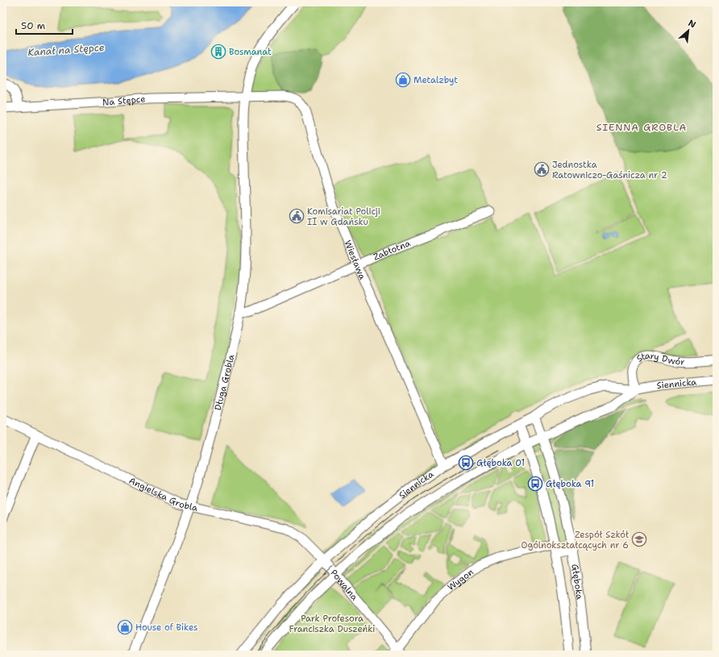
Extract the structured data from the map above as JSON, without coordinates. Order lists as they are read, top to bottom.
{
  "streets": {
    "street": [
      "Na Stępce",
      "Zabłotna",
      "Wiesława",
      "Stary Dwór",
      "Długa Grobla",
      "Siennicka",
      "Angielska Grobla",
      "Wygon",
      "Głęboka",
      "Powalna"
    ]
  },
  "crossings": [
    ["Na Stępce", "Wiesława"],
    ["Na Stępce", "Długa Grobla"],
    ["Zabłotna", "Wiesława"],
    ["Zabłotna", "Długa Grobla"],
    ["Wiesława", "Długa Grobla"],
    ["Wiesława", "Siennicka"],
    ["Stary Dwór", "Siennicka"],
    ["Długa Grobla", "Angielska Grobla"],
    ["Siennicka", "Angielska Grobla"],
    ["Siennicka", "Głęboka"],
    ["Siennicka", "Powalna"],
    ["Angielska Grobla", "Powalna"],
    ["Wygon", "Głęboka"],
    ["Wygon", "Powalna"]
  ],
  "districts": ["SIENNA GROBLA"],
  "water": ["Kanał na Stępce"],
  "parks": ["Park Profesora Franciszka Duszeńki"],
  "places": {
    "building": ["Bosmanat"],
    "shop": ["Metalzbyt", "House of Bikes"],
    "public building": ["Jednostka Ratowniczo-Gaśnicza nr 2", "Komisariat Policji II w Gdańsku"],
    "bus stop": ["Głęboka 01", "Głęboka 91"],
    "school or university": ["Zespół Szkół Ogólnokształcących nr 6"]
  },
  "scale_bar": "50 m",
  "north": "top right"
}
